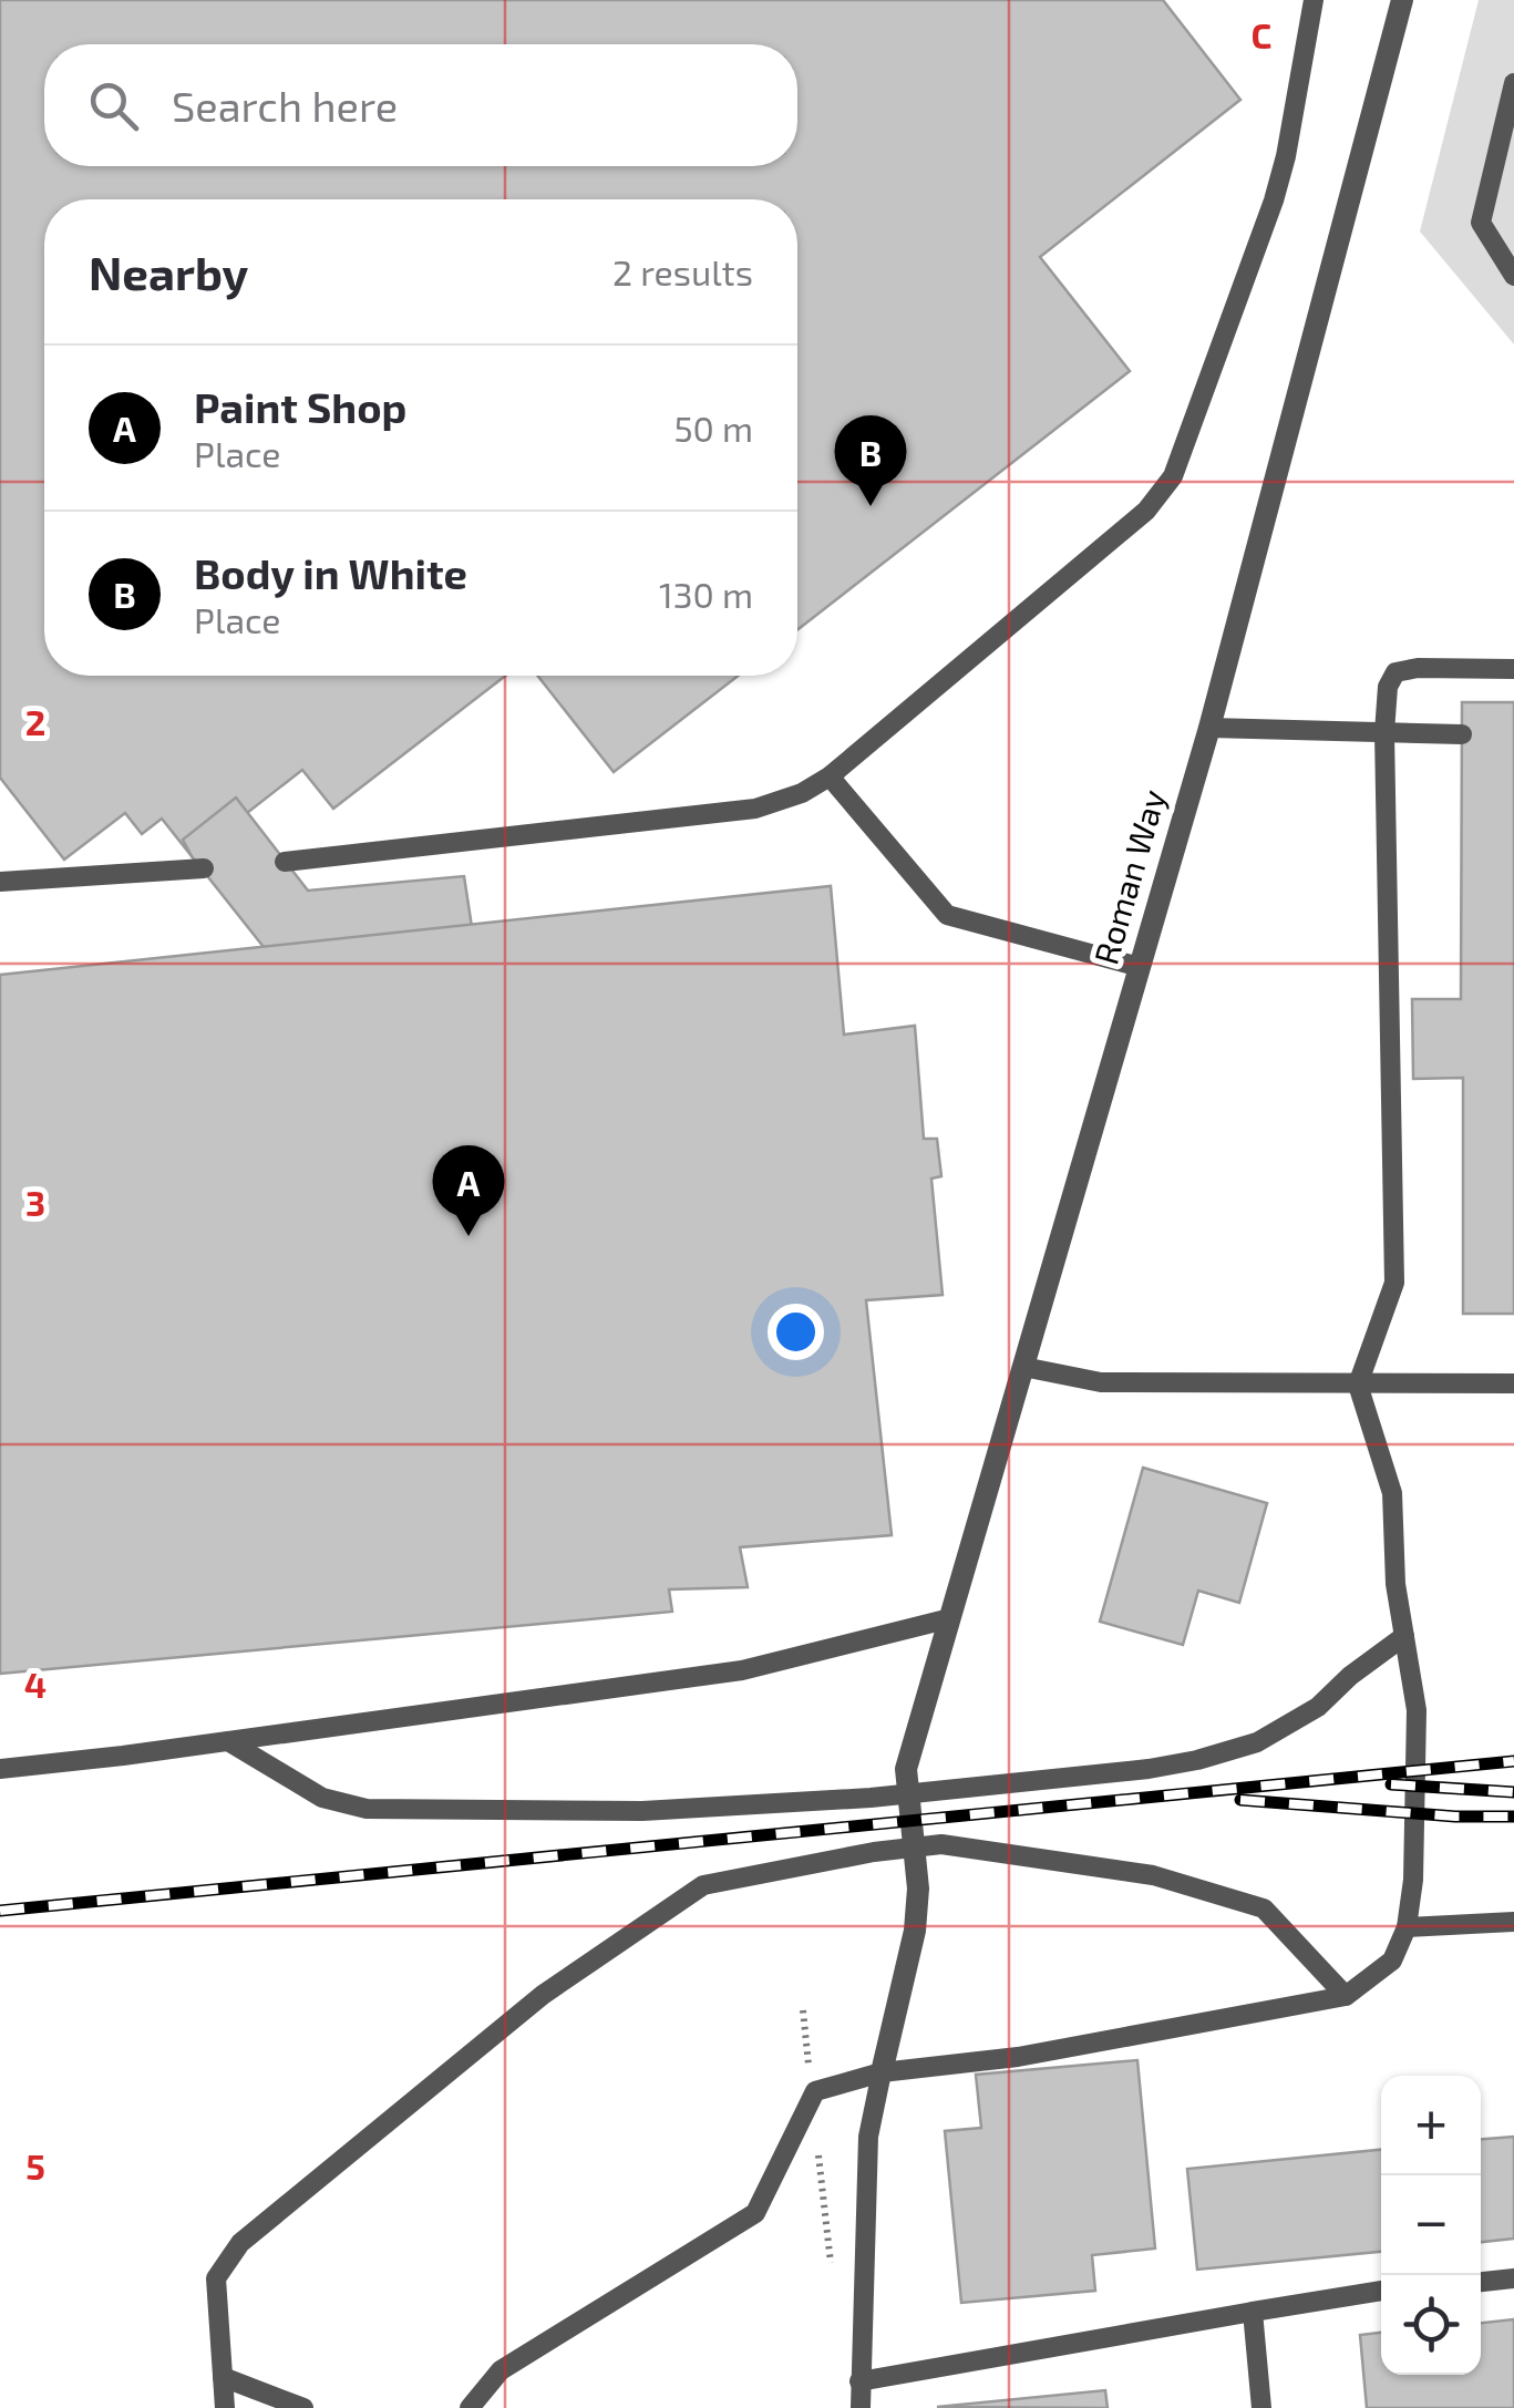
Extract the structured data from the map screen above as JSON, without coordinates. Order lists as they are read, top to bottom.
{
  "streets": {
    "street": ["Roman Way"]
  },
  "page": {
    "search": "Search here",
    "heading": ["Nearby", "2 results"],
    "list": [
      {
        "mark": "A",
        "name": "Paint Shop",
        "note": "Place",
        "value": "50 m"
      },
      {
        "mark": "B",
        "name": "Body in White",
        "note": "Place",
        "value": "130 m"
      }
    ],
    "pins": ["B", "A"],
    "map_buttons": ["+", "−"]
  },
  "grid": {
    "columns": ["C"],
    "rows": [
      "2",
      "3",
      "4",
      "5"
    ]
  }
}
